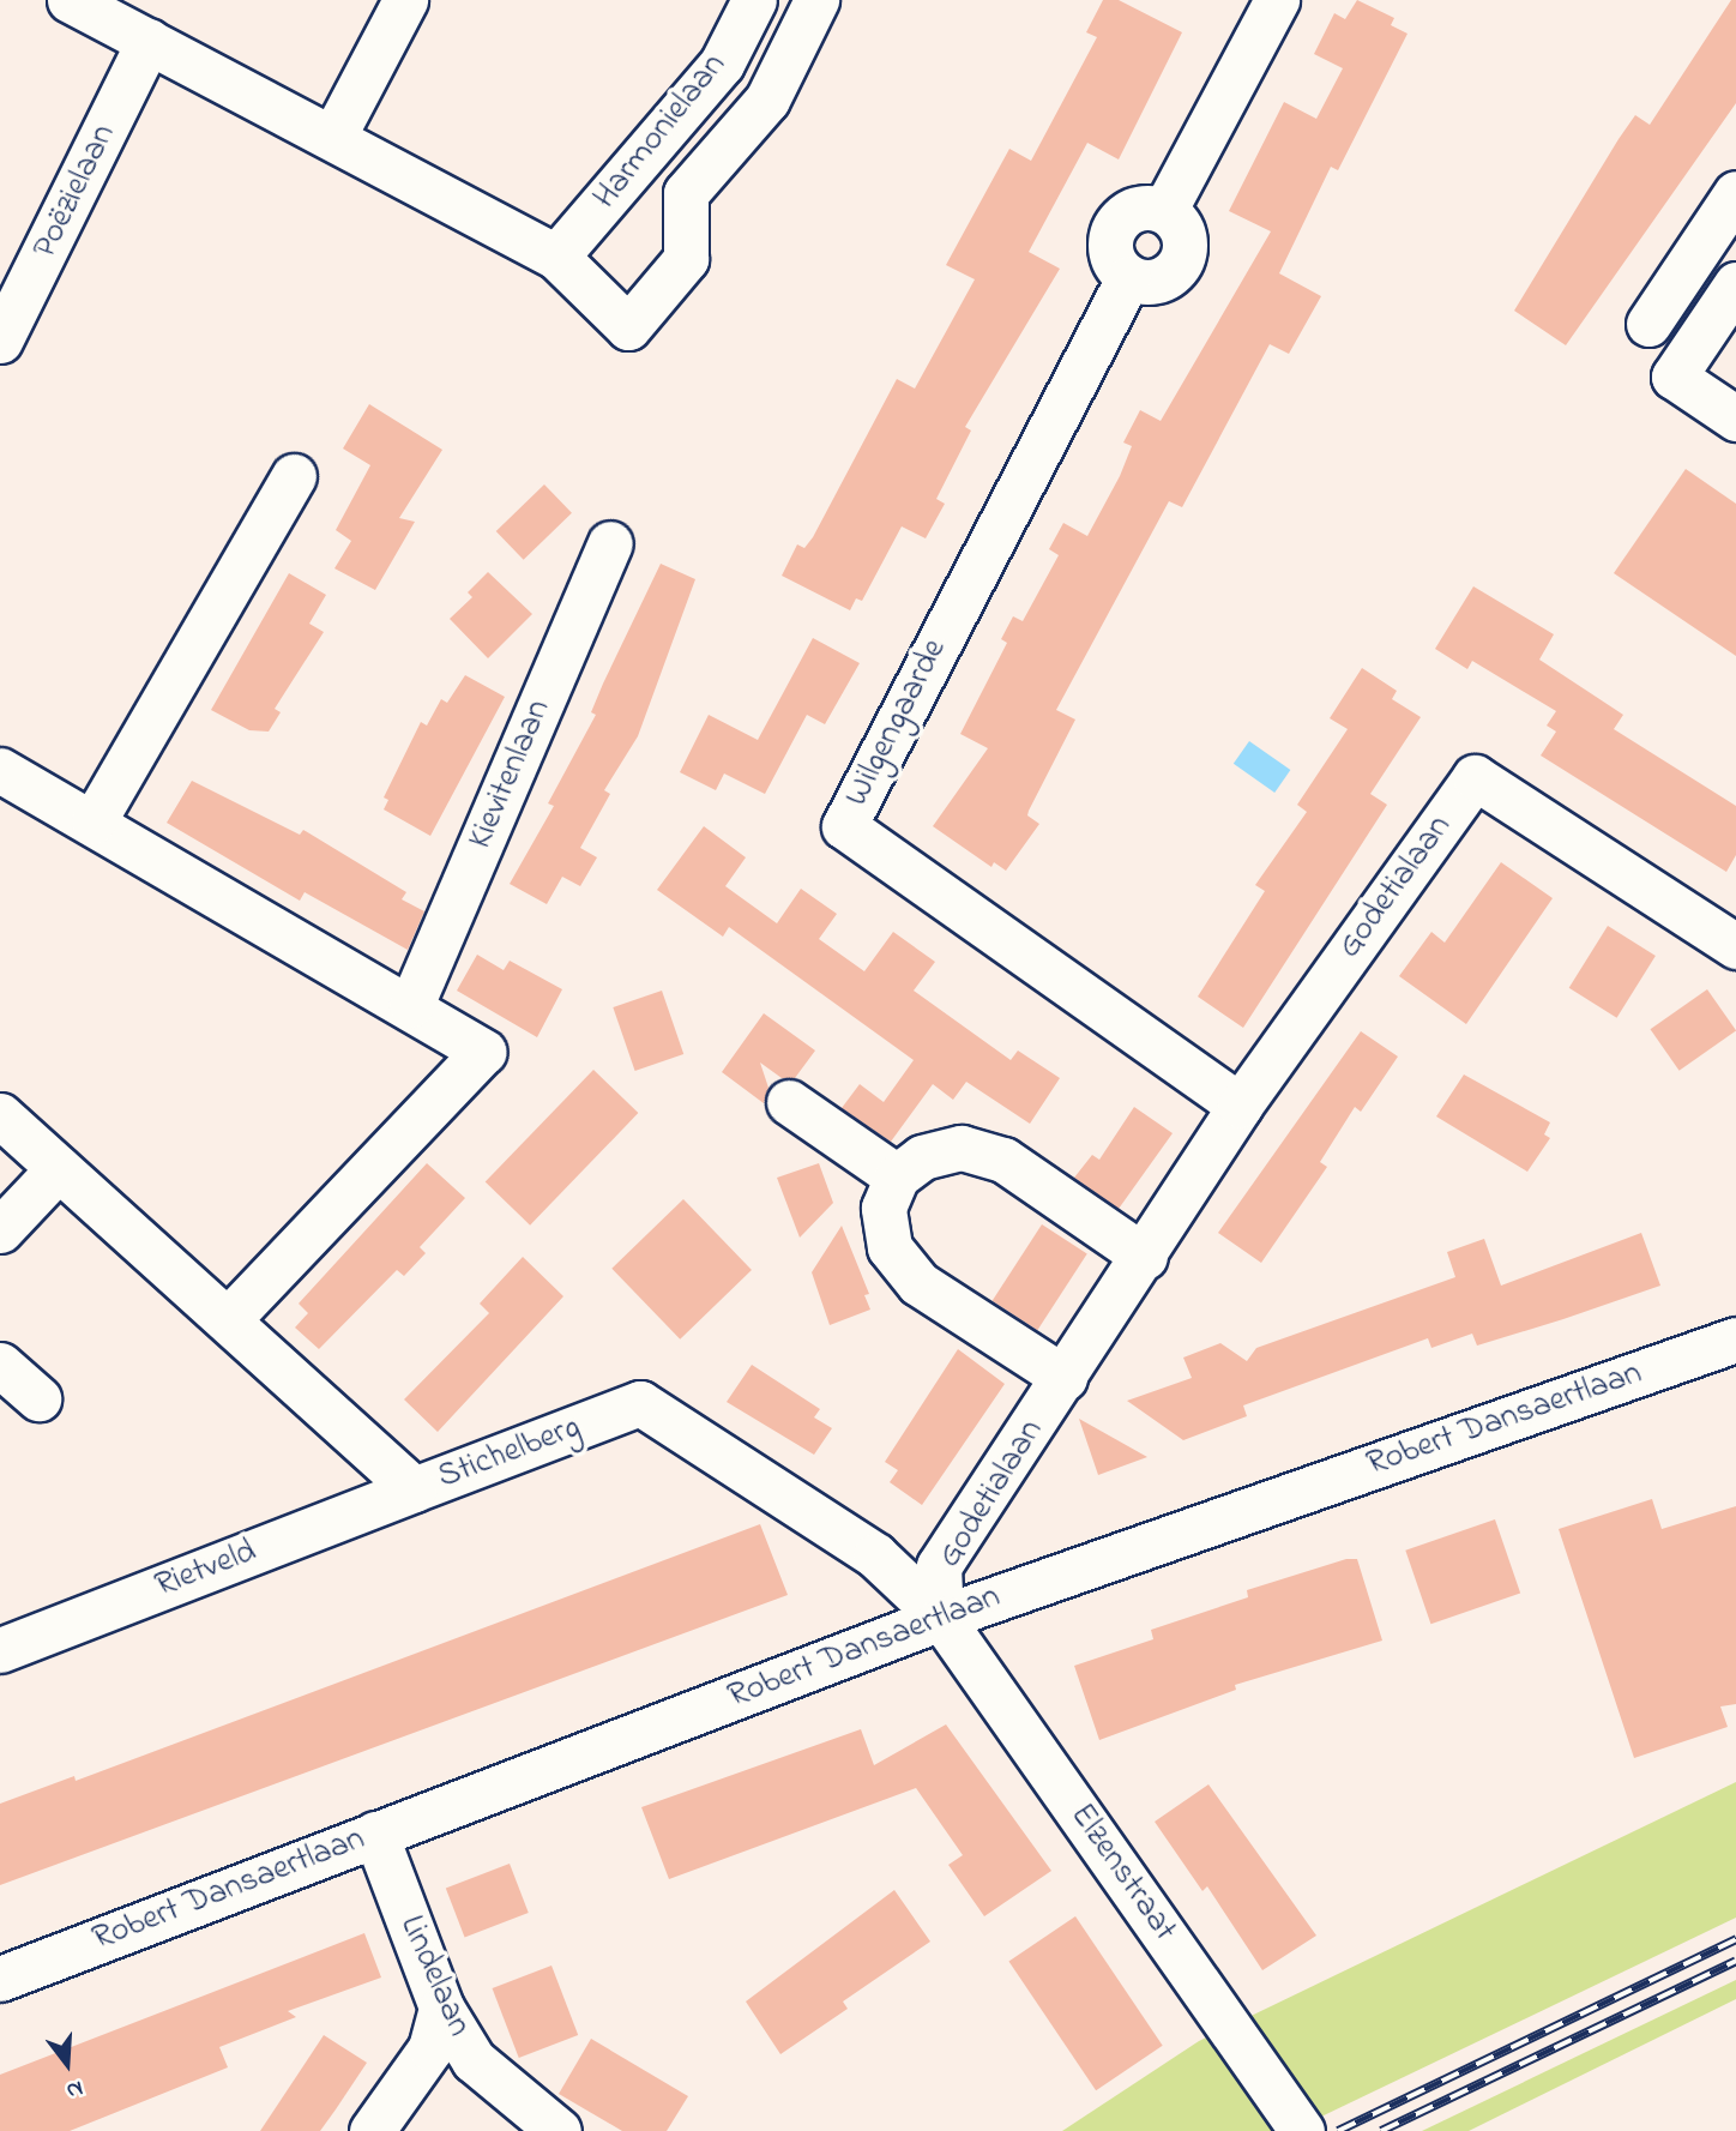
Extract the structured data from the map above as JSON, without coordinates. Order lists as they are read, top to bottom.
{
  "streets": {
    "street": [
      "Harmonielaan",
      "Poëzielaan",
      "Wilgengaarde",
      "Kievitenlaan",
      "Godetialaan",
      "Robert Dansaertlaan",
      "Stichelberg",
      "Rietveld",
      "Elzenstraat",
      "Lindelaan"
    ]
  },
  "crossings": [
    ["Harmonielaan", "Poëzielaan"],
    ["Wilgengaarde", "Godetialaan"],
    ["Godetialaan", "Robert Dansaertlaan"],
    ["Godetialaan", "Stichelberg"],
    ["Godetialaan", "Elzenstraat"],
    ["Robert Dansaertlaan", "Stichelberg"],
    ["Robert Dansaertlaan", "Elzenstraat"],
    ["Robert Dansaertlaan", "Lindelaan"],
    ["Stichelberg", "Rietveld"],
    ["Stichelberg", "Elzenstraat"]
  ],
  "north": "bottom"
}
